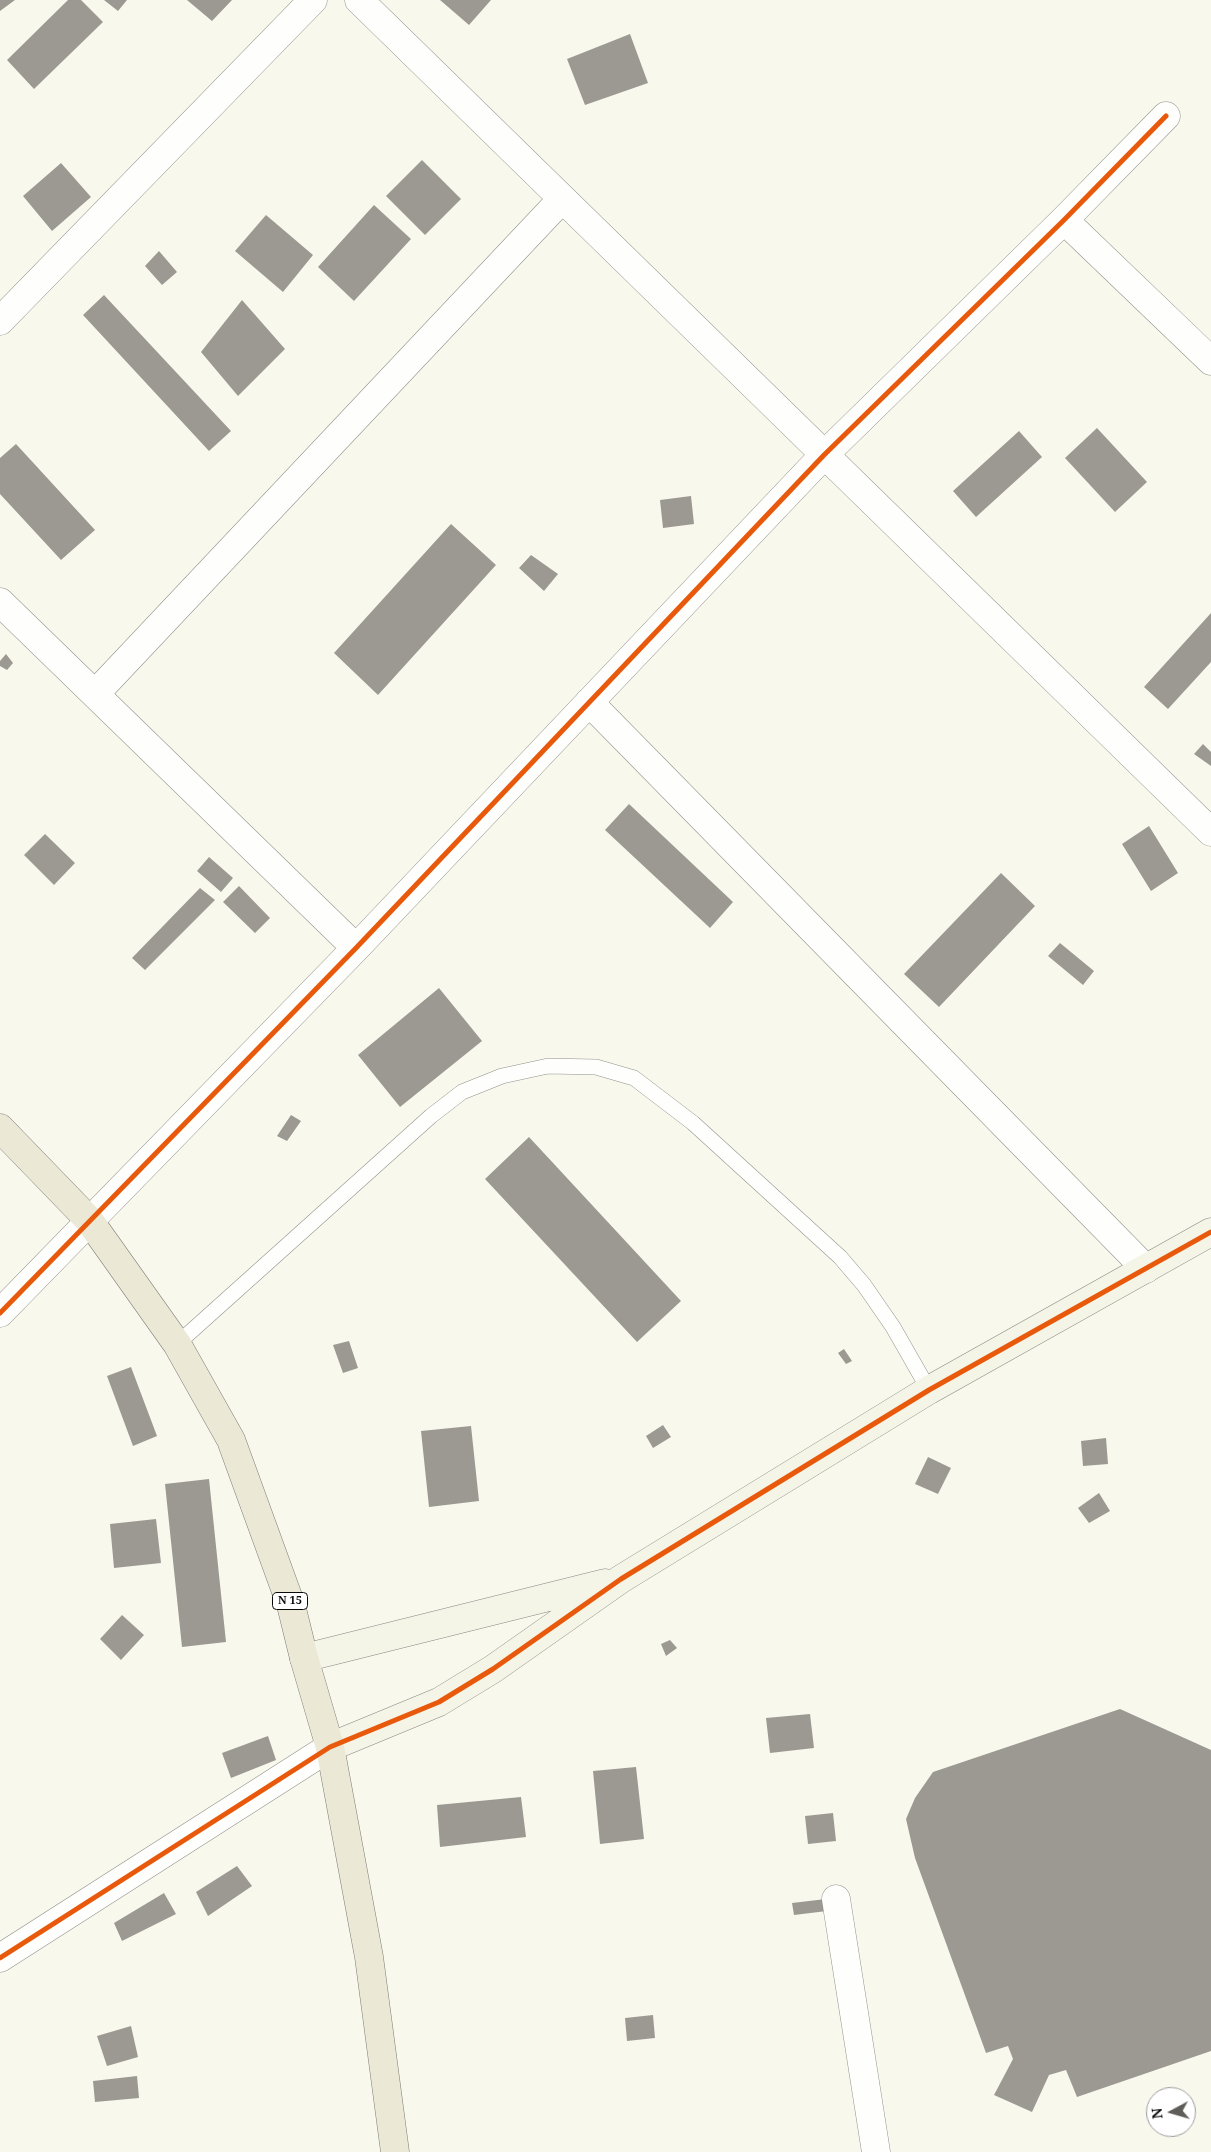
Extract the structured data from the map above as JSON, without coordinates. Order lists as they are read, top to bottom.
{
  "streets": {
    "main road": ["N 15"]
  },
  "north": "left"
}
